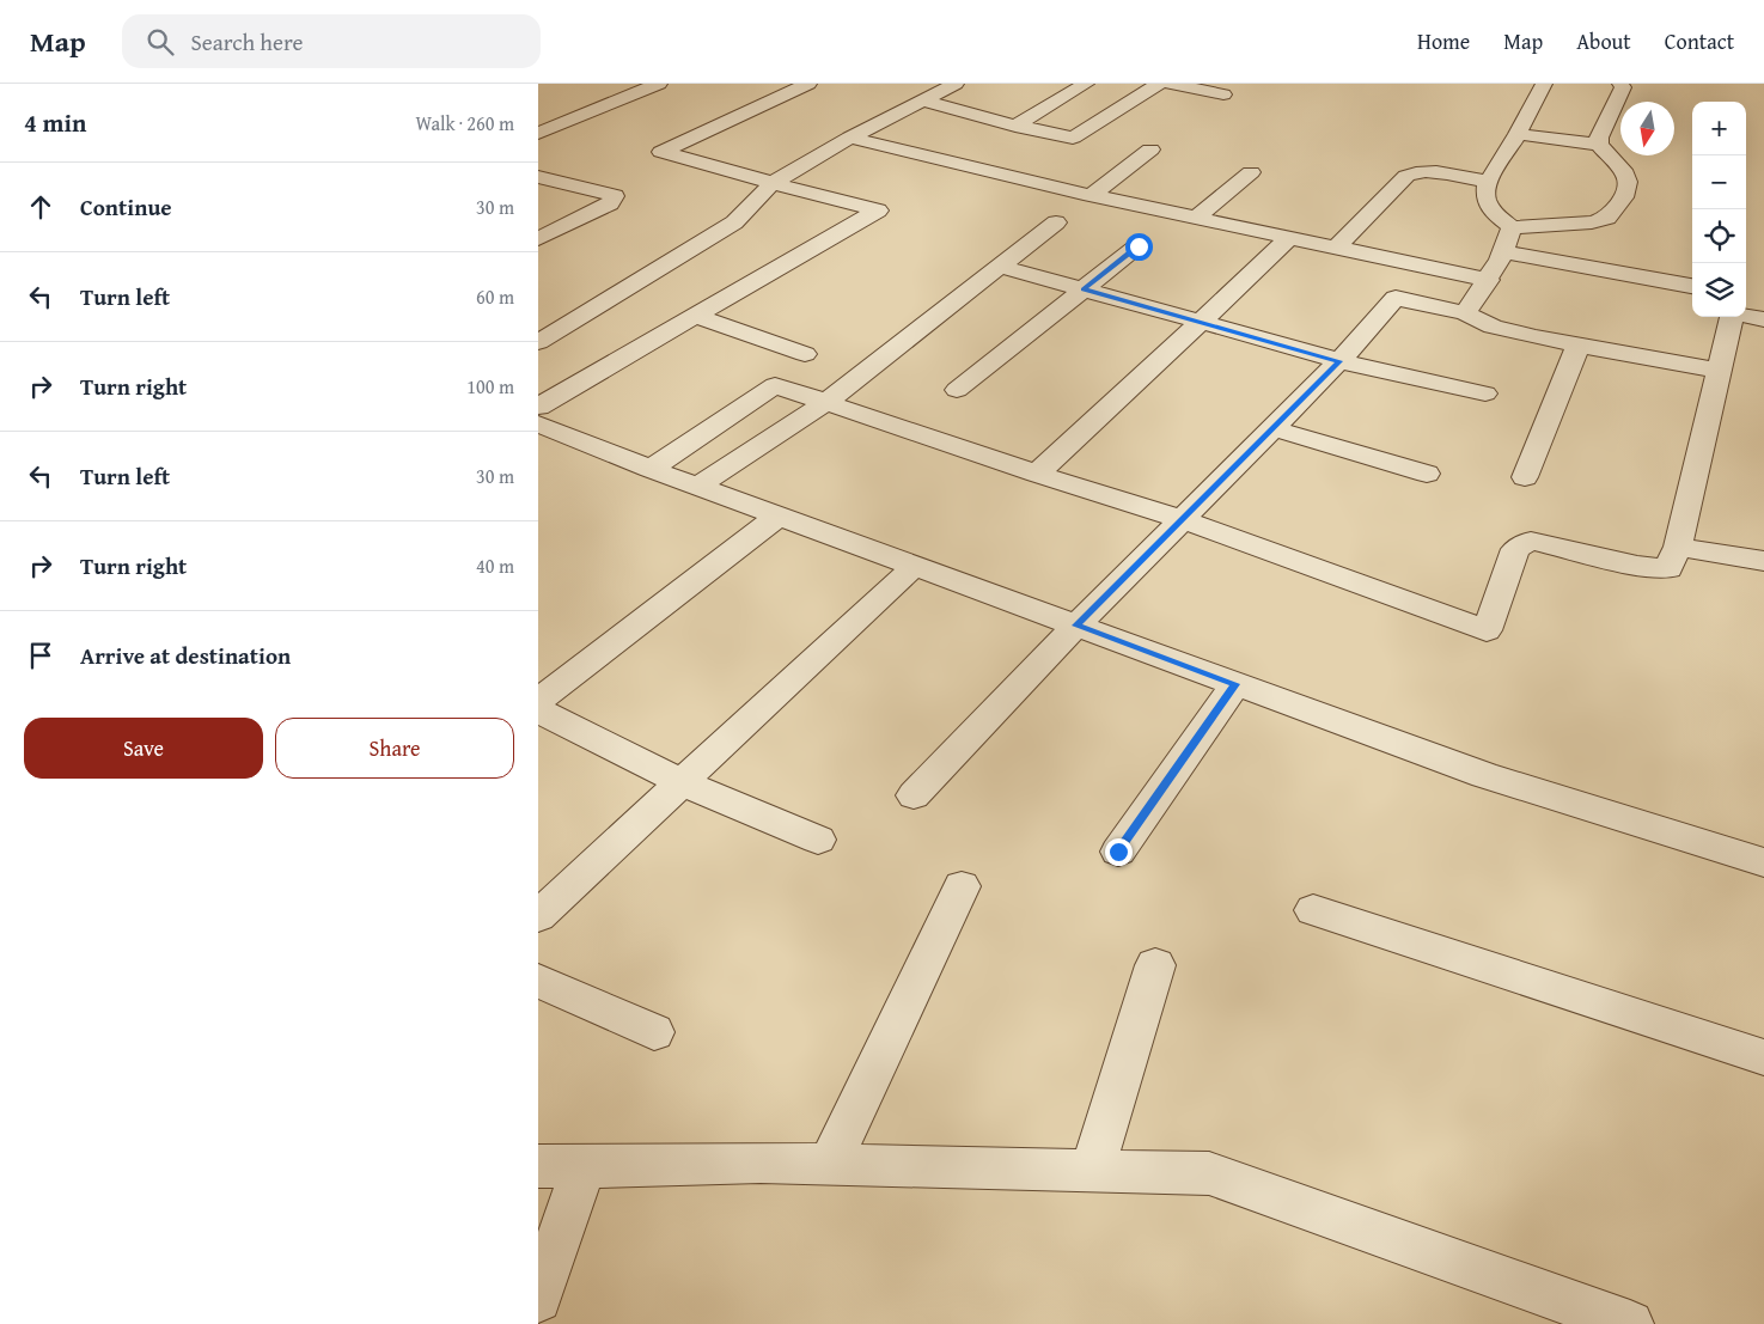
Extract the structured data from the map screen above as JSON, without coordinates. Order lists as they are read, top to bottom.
{
  "north": "bottom",
  "page": {
    "header": "Map",
    "search": "Search here",
    "nav": [
      "Home",
      "Map",
      "About",
      "Contact"
    ],
    "heading": ["4 min", "Walk · 260 m"],
    "map_buttons": ["+", "−"],
    "list": [
      ["Continue", "30 m"],
      ["Turn left", "60 m"],
      ["Turn right", "100 m"],
      ["Turn left", "30 m"],
      ["Turn right", "40 m"],
      "Arrive at destination"
    ],
    "buttons": ["Save", "Share"]
  }
}
